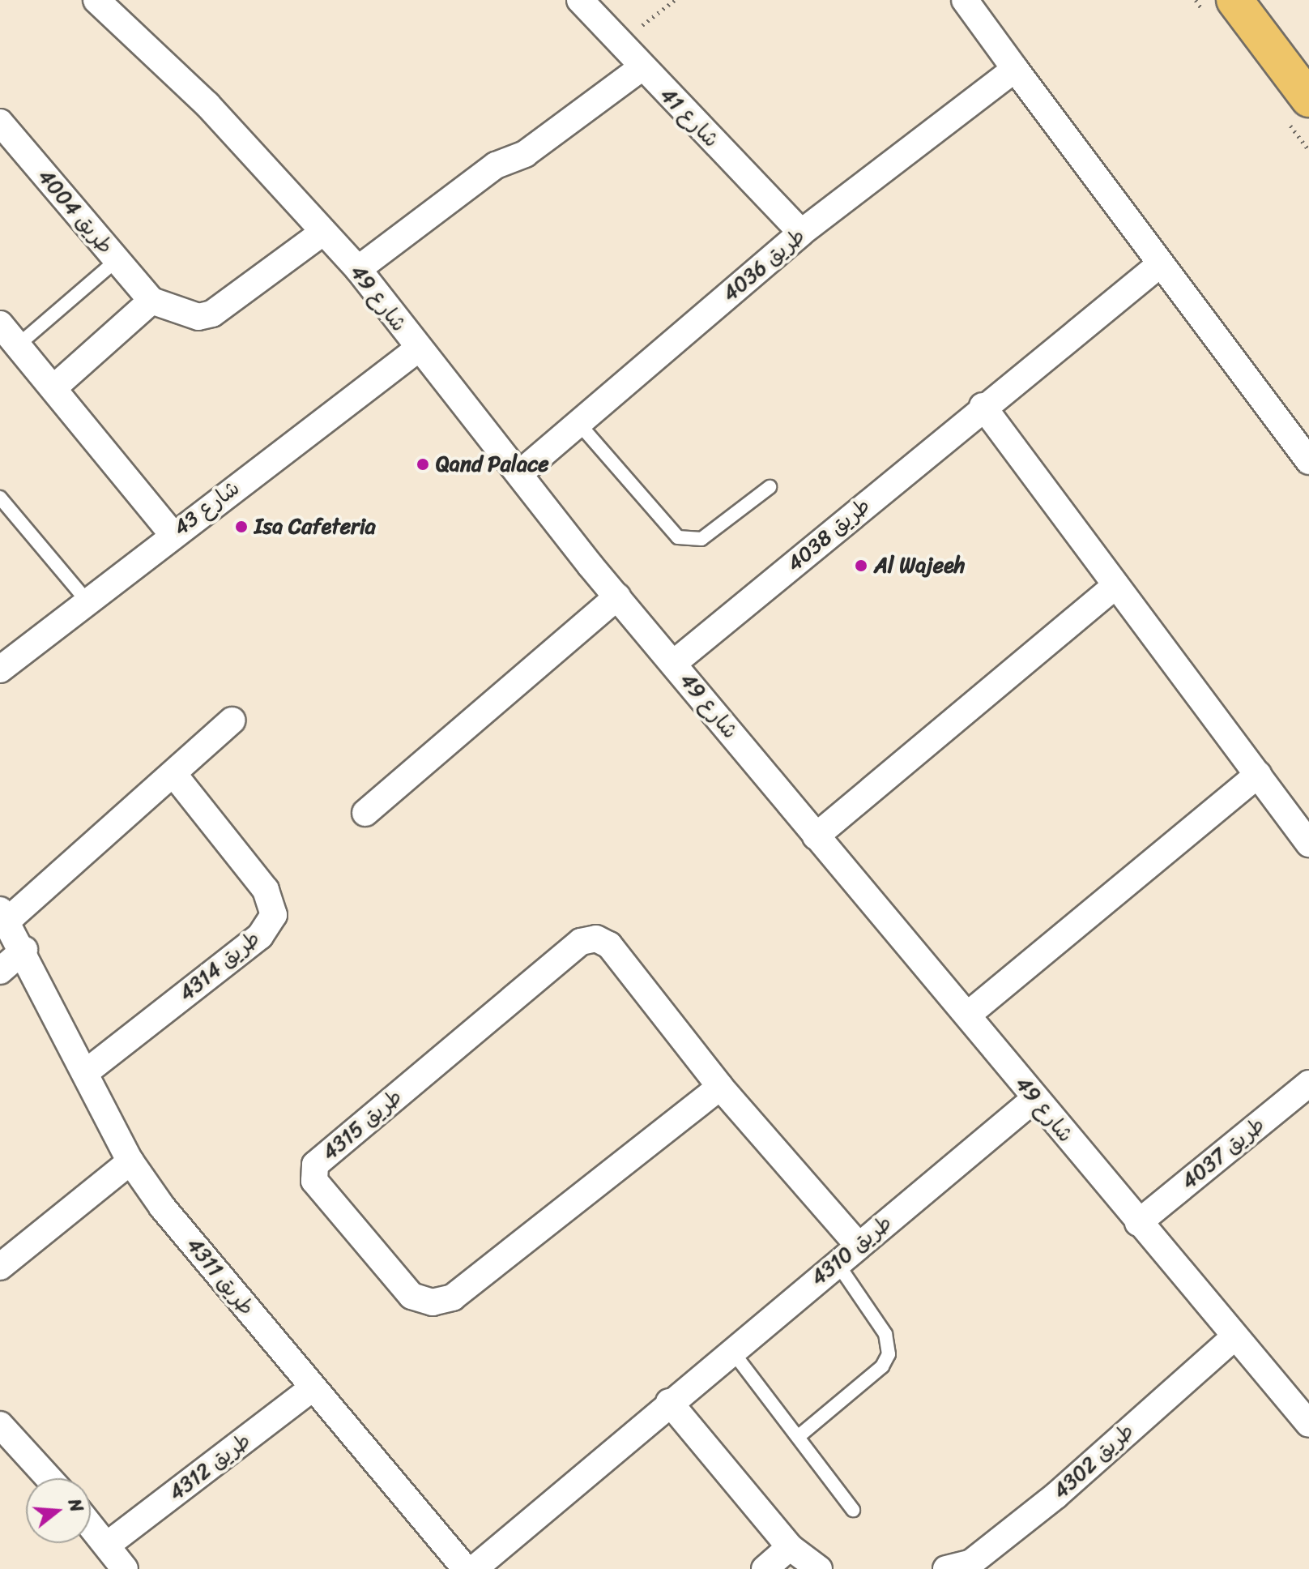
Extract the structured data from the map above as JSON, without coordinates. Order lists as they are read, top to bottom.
{
  "streets": {
    "street": [
      "شارع 41",
      "طريق 4004",
      "طريق 4036",
      "شارع 49",
      "شارع 43",
      "طريق 4038",
      "طريق 4314",
      "طريق 4315",
      "طريق 4037",
      "طريق 4310",
      "طريق 4311",
      "طريق 4302",
      "طريق 4312"
    ]
  },
  "crossings": [
    ["شارع 41", "طريق 4036"],
    ["طريق 4036", "شارع 49"],
    ["شارع 49", "شارع 43"],
    ["شارع 49", "طريق 4038"],
    ["شارع 49", "طريق 4037"],
    ["شارع 49", "طريق 4310"],
    ["شارع 49", "طريق 4302"],
    ["طريق 4314", "طريق 4311"],
    ["طريق 4315", "طريق 4310"],
    ["طريق 4311", "طريق 4312"]
  ],
  "places": ["Qand Palace", "Isa Cafeteria", "Al Wajeeh"],
  "north": "right"
}
